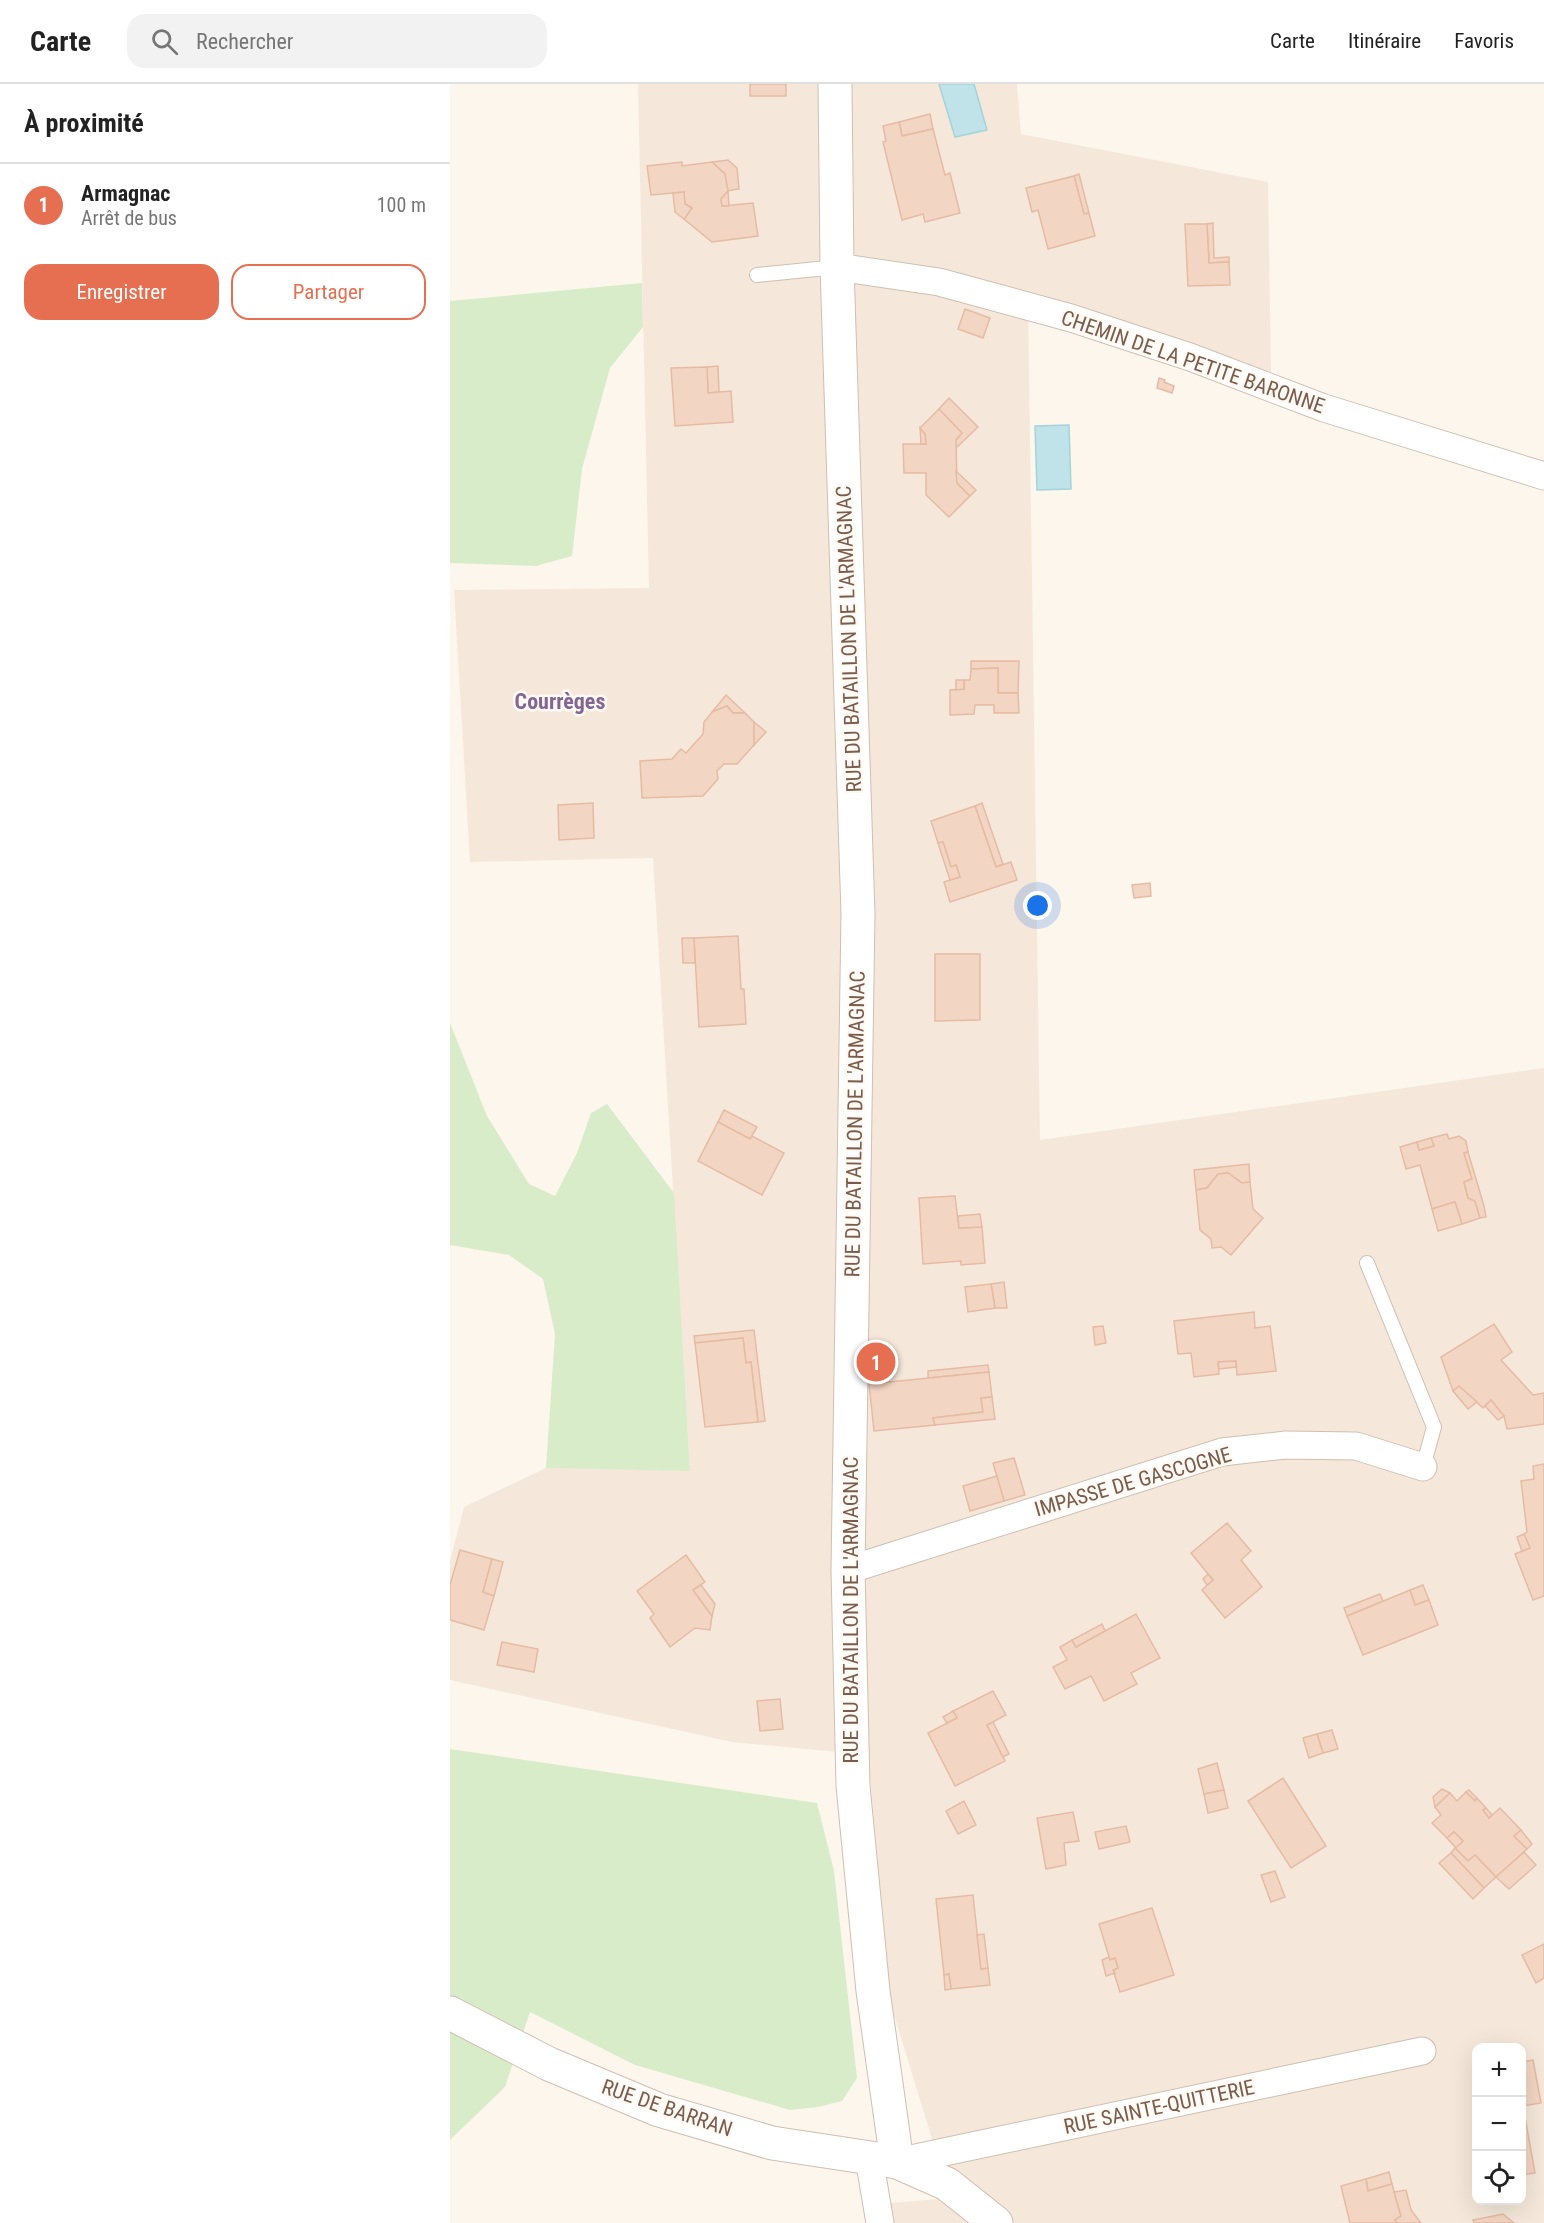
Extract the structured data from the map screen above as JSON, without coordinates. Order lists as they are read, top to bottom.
{
  "streets": {
    "street": [
      "CHEMIN DE LA PETITE BARONNE",
      "RUE DU BATAILLON DE L'ARMAGNAC",
      "IMPASSE DE GASCOGNE",
      "RUE SAINTE-QUITTERIE",
      "RUE DE BARRAN"
    ]
  },
  "crossings": [
    ["CHEMIN DE LA PETITE BARONNE", "RUE DU BATAILLON DE L'ARMAGNAC"],
    ["RUE DU BATAILLON DE L'ARMAGNAC", "IMPASSE DE GASCOGNE"],
    ["RUE DU BATAILLON DE L'ARMAGNAC", "RUE SAINTE-QUITTERIE"],
    ["RUE DU BATAILLON DE L'ARMAGNAC", "RUE DE BARRAN"],
    ["RUE SAINTE-QUITTERIE", "RUE DE BARRAN"]
  ],
  "districts": ["Courrèges"],
  "page": {
    "header": "Carte",
    "search": "Rechercher",
    "nav": ["Carte", "Itinéraire", "Favoris"],
    "heading": "À proximité",
    "list": [
      {
        "mark": "1",
        "name": "Armagnac",
        "note": "Arrêt de bus",
        "value": "100 m"
      }
    ],
    "buttons": ["Enregistrer", "Partager"],
    "pins": "1",
    "map_buttons": ["+", "−"]
  }
}
